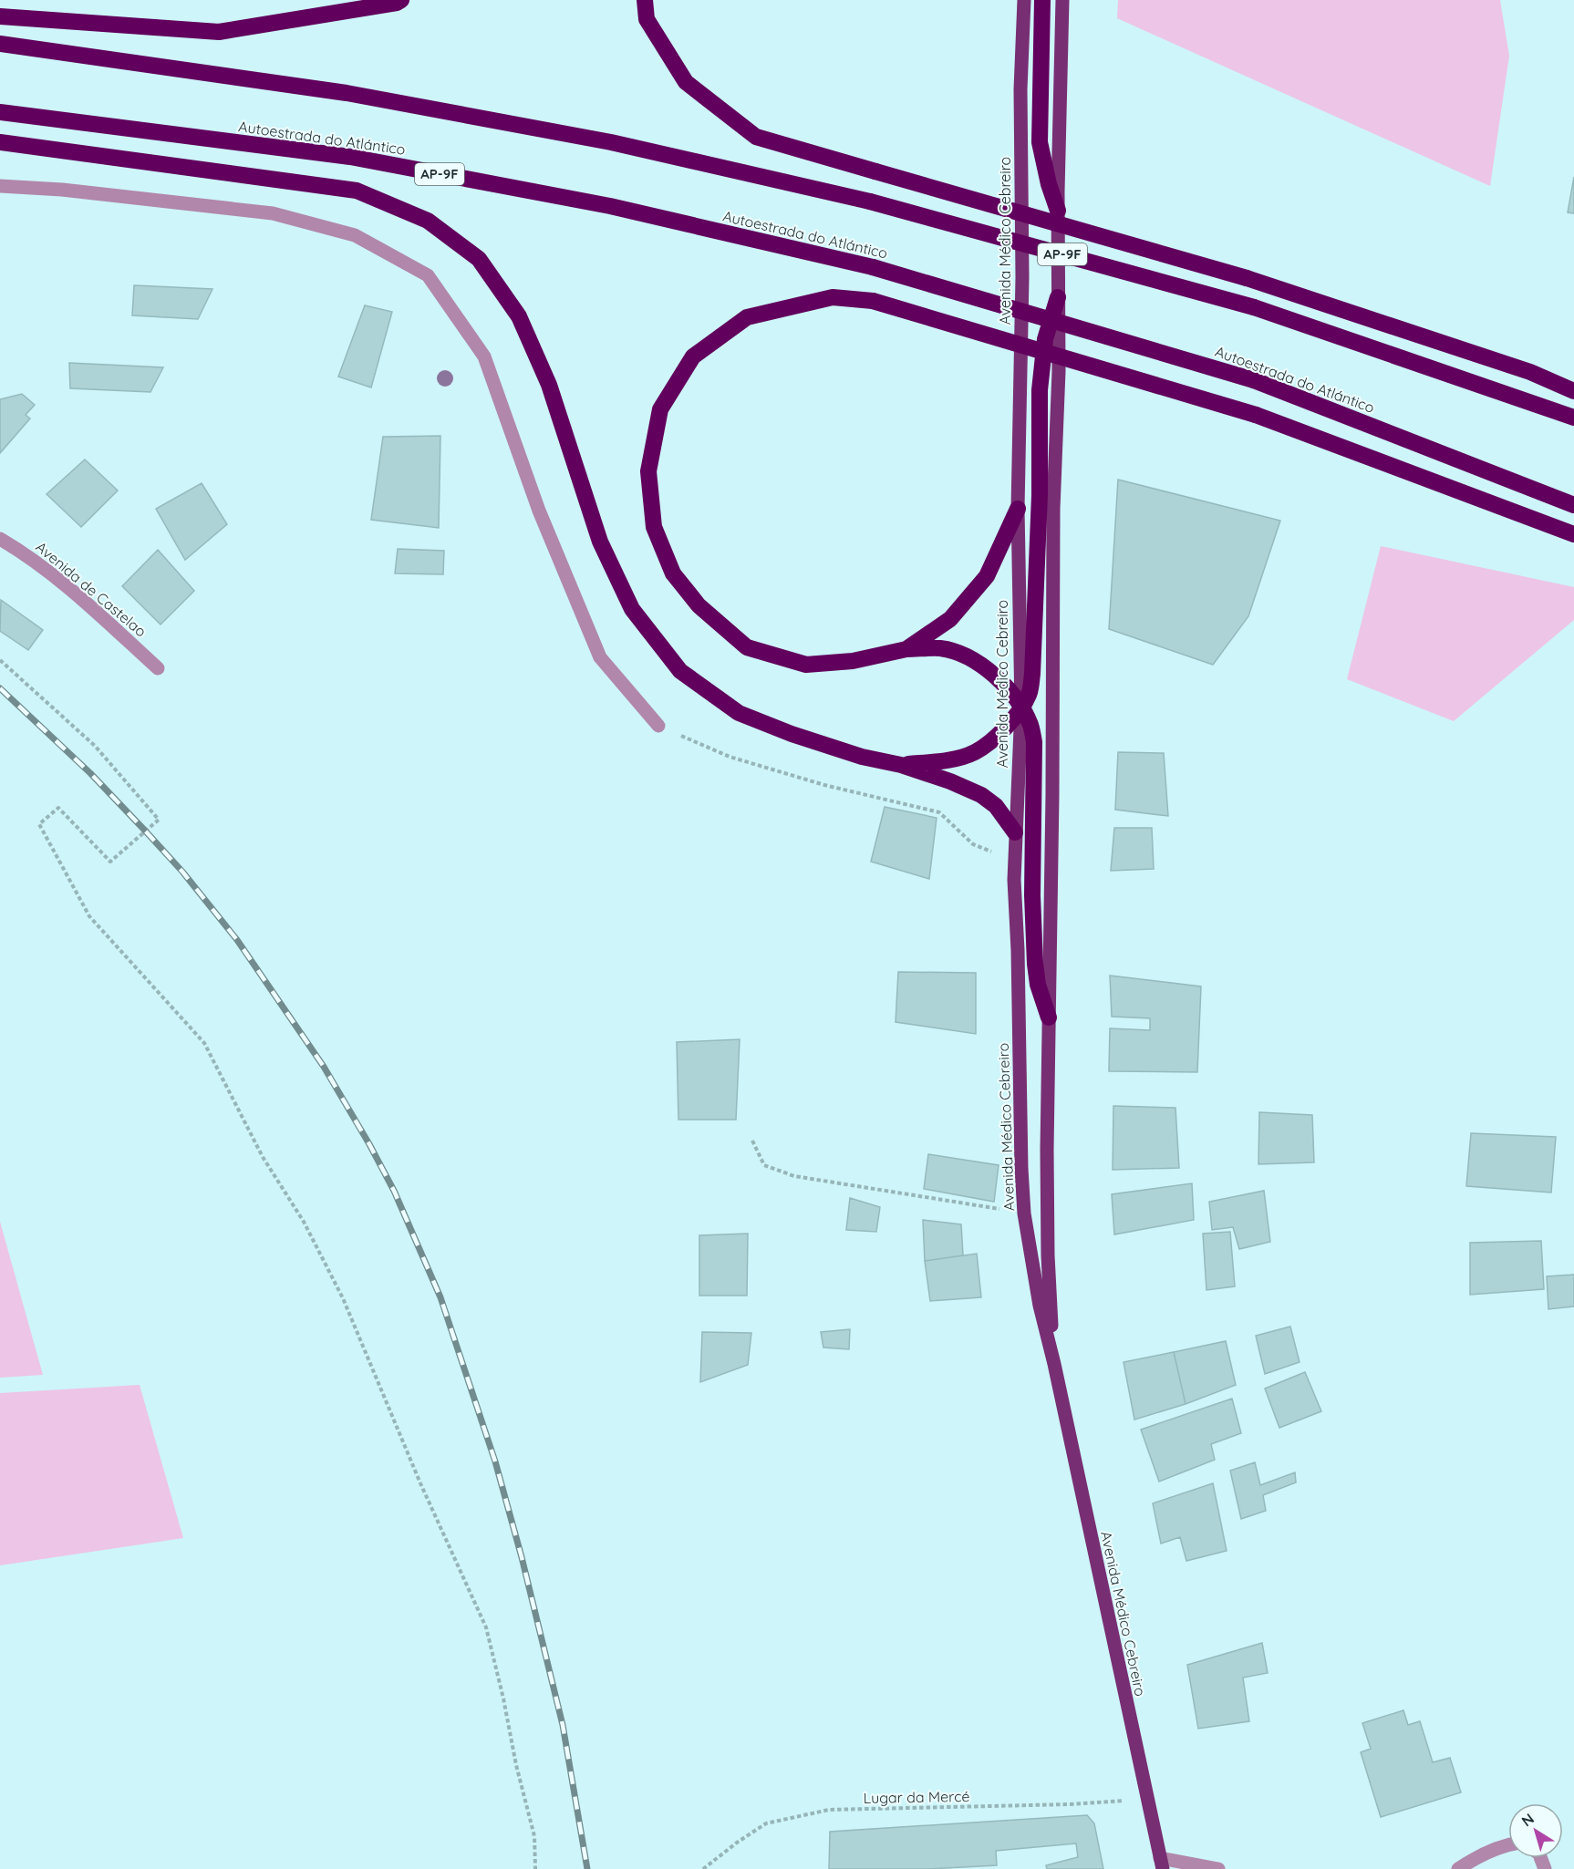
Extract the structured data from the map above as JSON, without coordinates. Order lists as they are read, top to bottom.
{
  "streets": {
    "highway": ["Autoestrada do Atlántico", "AP-9F"],
    "main road": ["Avenida Médico Cebreiro"],
    "street": ["Avenida de Castelao"],
    "path": ["Lugar da Mercé"]
  },
  "crossings": [
    ["Avenida Médico Cebreiro", "Lugar da Mercé"]
  ],
  "north": "top left"
}
